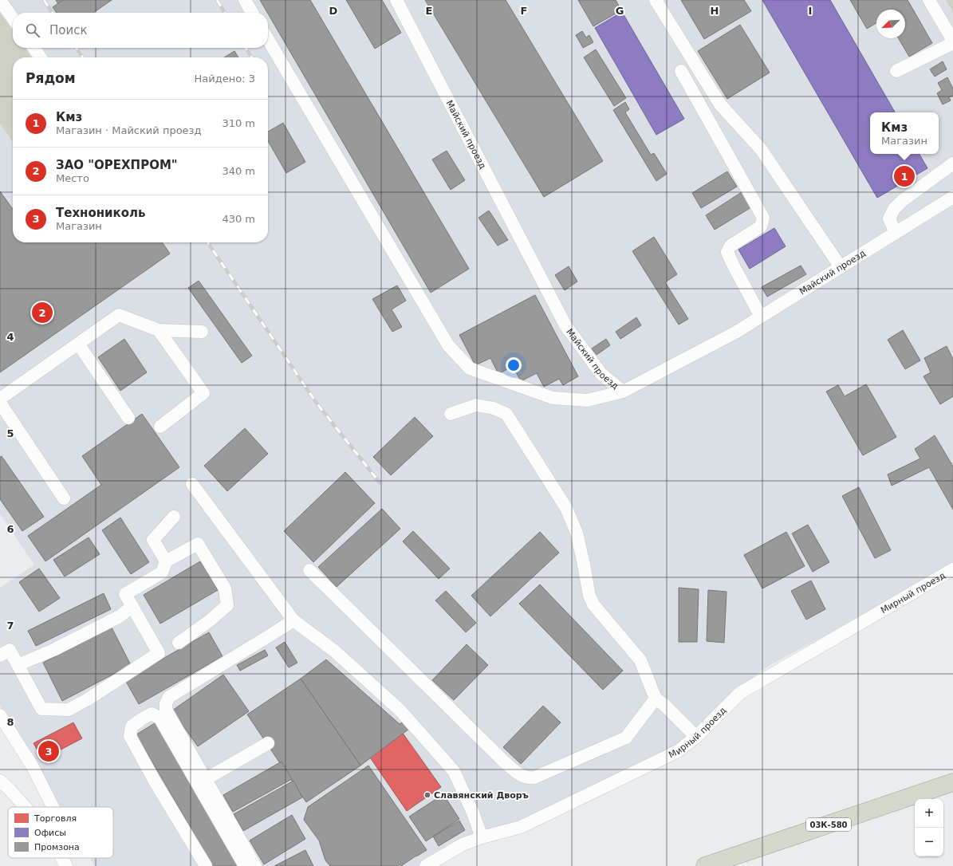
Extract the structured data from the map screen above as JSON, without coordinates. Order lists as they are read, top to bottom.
{
  "streets": {
    "highway": ["03К-580"],
    "street": ["Майский проезд", "Мирный проезд"]
  },
  "places": ["Cлавянский Дворъ"],
  "legend": ["Торговля", "Офисы", "Промзона"],
  "north": "bottom left",
  "page": {
    "search": "Поиск",
    "heading": ["Рядом", "Найдено: 3"],
    "list": [
      {
        "mark": "1",
        "name": "Кмз",
        "note": "Магазин · Майский проезд",
        "value": "310 m"
      },
      {
        "mark": "2",
        "name": "ЗАО \"ОРЕХПРОМ\"",
        "note": "Место",
        "value": "340 m"
      },
      {
        "mark": "3",
        "name": "Технониколь",
        "note": "Магазин",
        "value": "430 m"
      }
    ],
    "popup": ["Кмз", "Магазин"],
    "pins": ["1", "2", "3"],
    "map_buttons": ["+", "−"]
  },
  "grid": {
    "columns": [
      "D",
      "E",
      "F",
      "G",
      "H",
      "I"
    ],
    "rows": [
      "4",
      "5",
      "6",
      "7",
      "8"
    ]
  }
}
